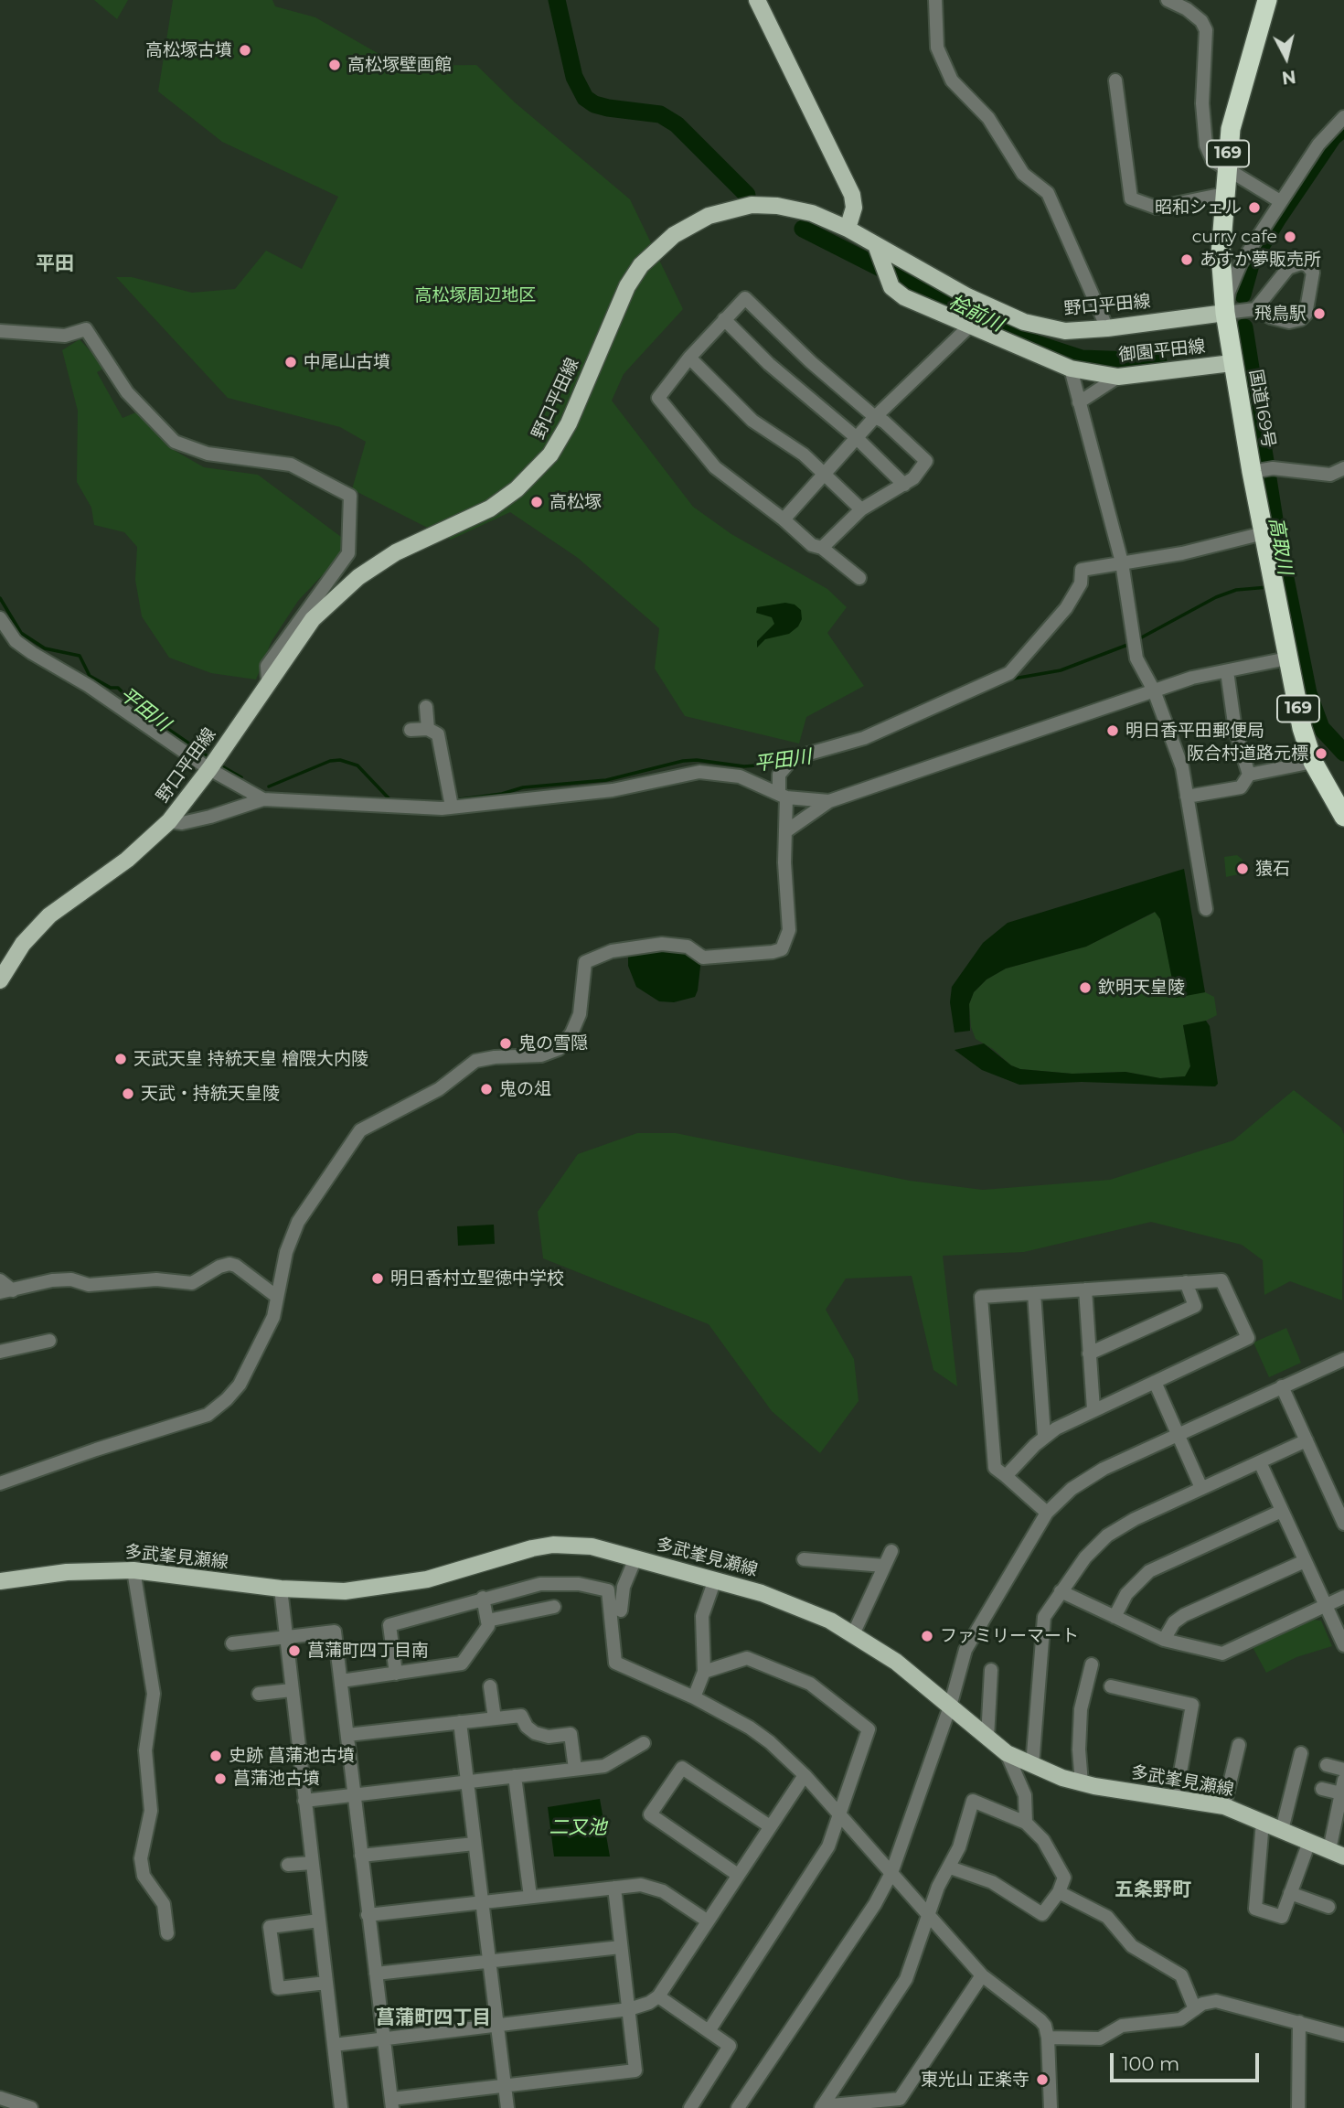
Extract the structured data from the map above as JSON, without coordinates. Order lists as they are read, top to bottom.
{
  "streets": {
    "highway": ["169", "国道169号"],
    "main road": ["野口平田線", "御園平田線", "多武峯見瀬線"]
  },
  "crossings": [
    ["野口平田線", "御園平田線"],
    ["野口平田線", "国道169号"],
    ["御園平田線", "国道169号"]
  ],
  "districts": ["平田", "五条野町", "菖蒲町四丁目"],
  "water": [
    "桧前川",
    "高取川",
    "平田川",
    "二又池"
  ],
  "parks": ["高松塚周辺地区"],
  "places": [
    "高松塚古墳",
    "高松塚壁画館",
    "昭和シェル",
    "curry cafe",
    "あすか夢販売所",
    "飛鳥駅",
    "中尾山古墳",
    "高松塚",
    "明日香平田郵便局",
    "阪合村道路元標",
    "猿石",
    "欽明天皇陵",
    "鬼の雪隠",
    "天武天皇 持統天皇 檜隈大内陵",
    "鬼の俎",
    "天武・持統天皇陵",
    "明日香村立聖徳中学校",
    "ファミリーマート",
    "菖蒲町四丁目南",
    "史跡 菖蒲池古墳",
    "菖蒲池古墳",
    "東光山 正楽寺"
  ],
  "scale_bar": "100 m",
  "north": "bottom"
}
